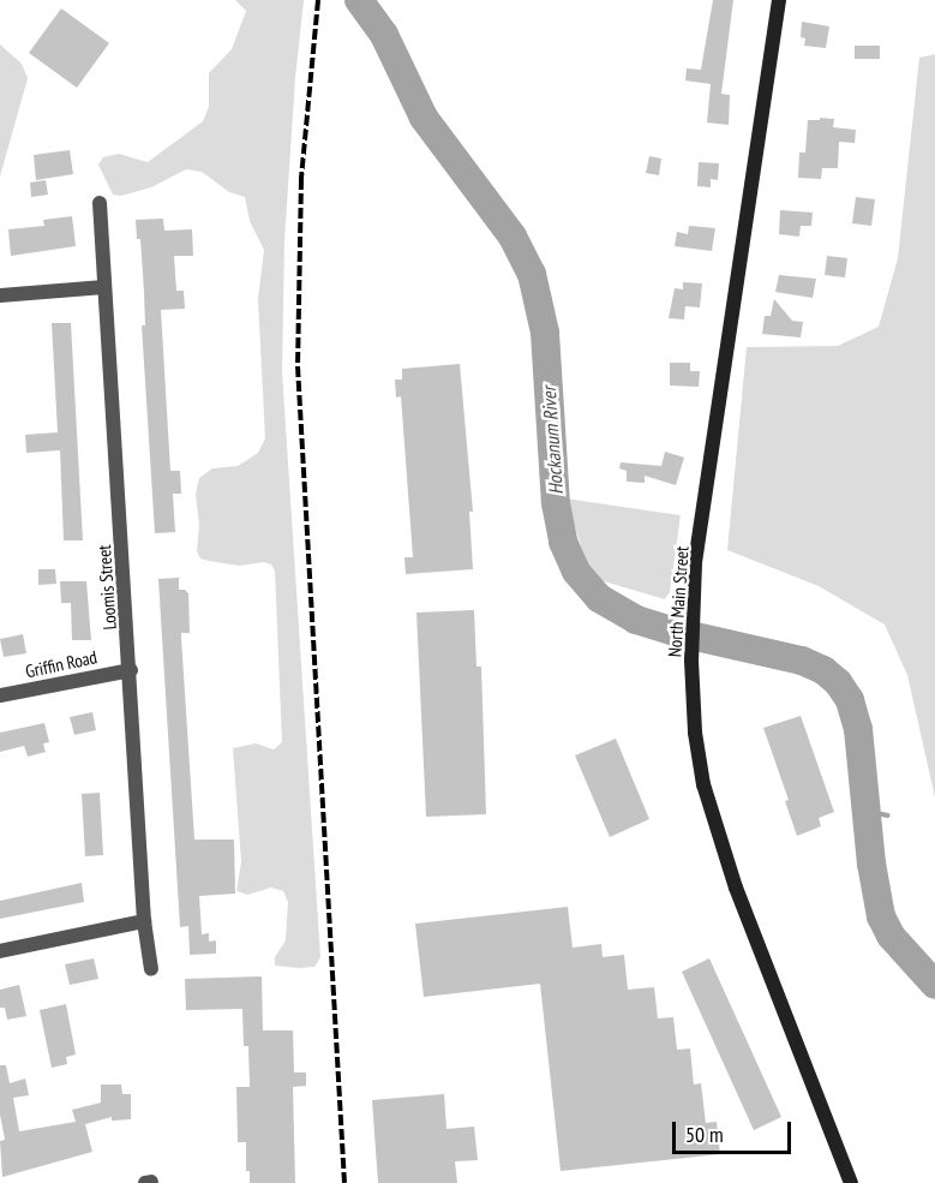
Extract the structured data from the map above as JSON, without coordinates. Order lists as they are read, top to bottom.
{
  "streets": {
    "main road": ["North Main Street"],
    "street": ["Loomis Street", "Griffin Road"]
  },
  "crossings": [
    ["Loomis Street", "Griffin Road"]
  ],
  "water": ["Hockanum River"],
  "scale_bar": "50 m"
}
